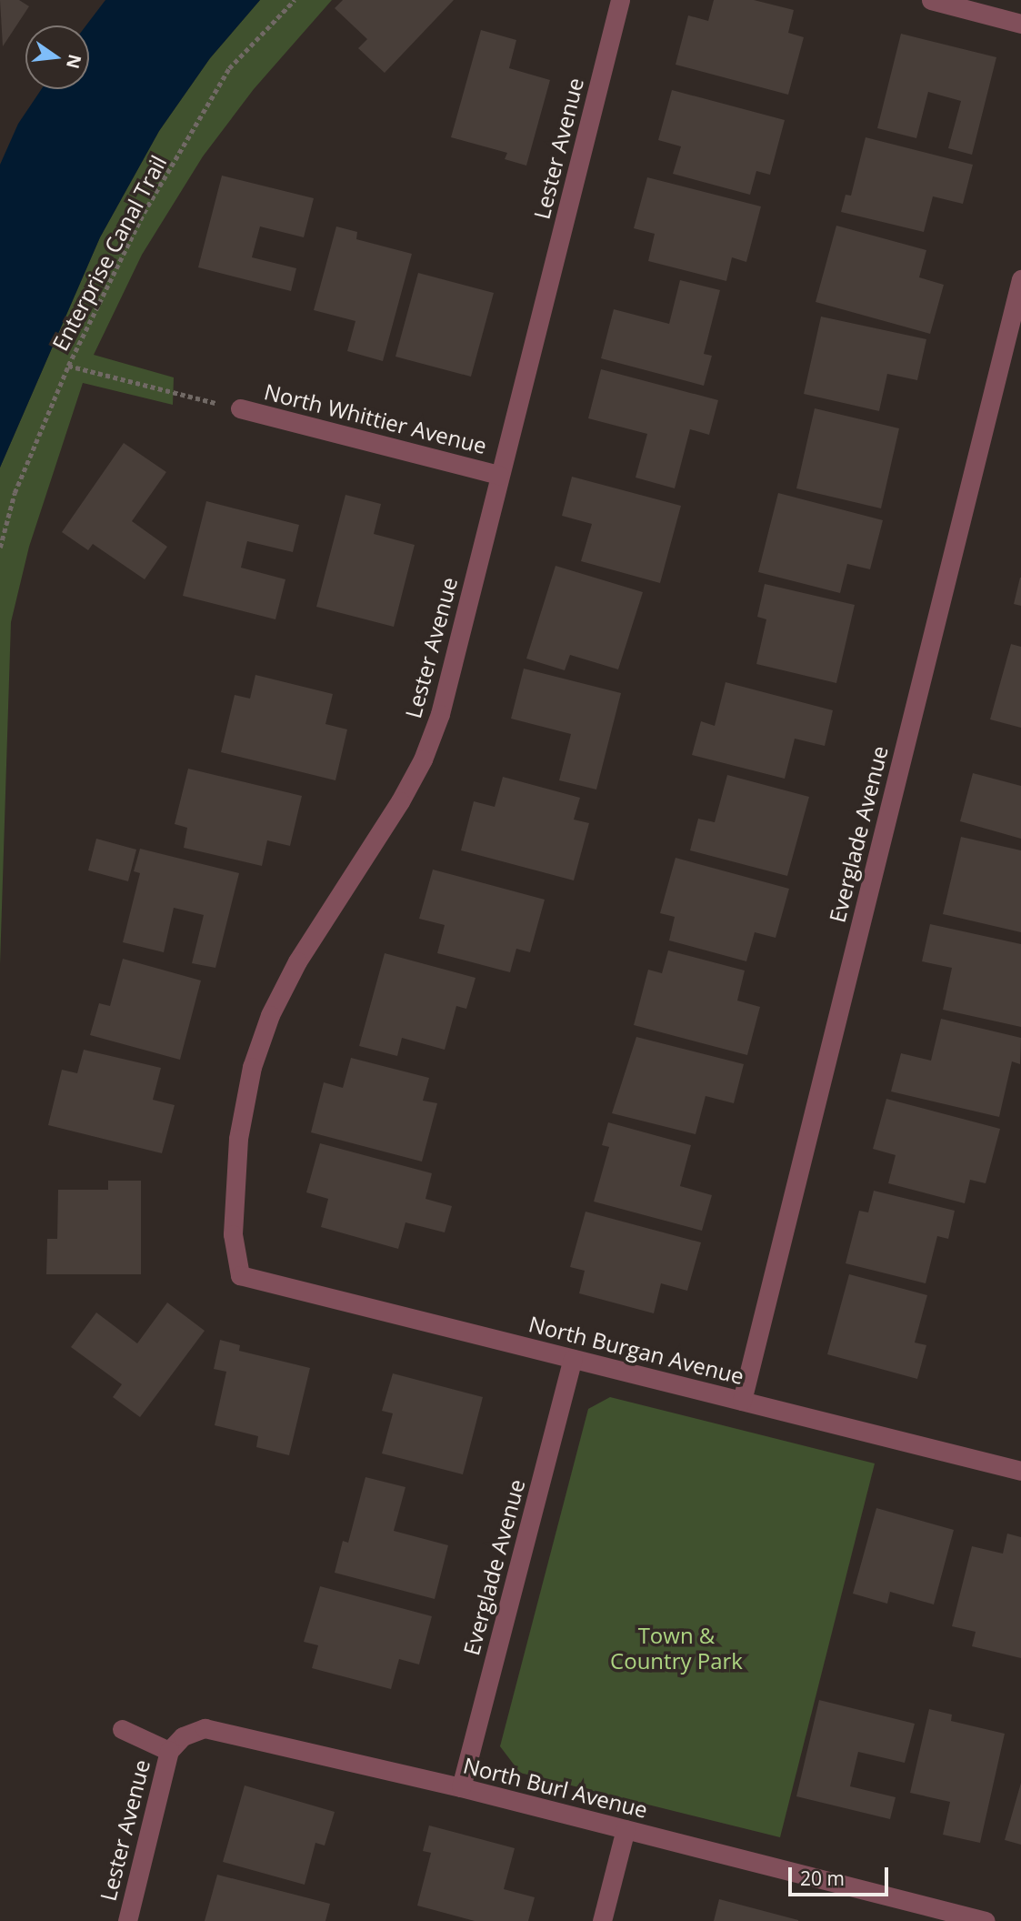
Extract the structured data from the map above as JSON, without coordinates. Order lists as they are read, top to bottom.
{
  "streets": {
    "street": [
      "Lester Avenue",
      "North Whittier Avenue",
      "Everglade Avenue",
      "North Burgan Avenue",
      "North Burl Avenue"
    ],
    "path": ["Enterprise Canal Trail"]
  },
  "crossings": [
    ["Lester Avenue", "North Whittier Avenue"],
    ["Lester Avenue", "North Burgan Avenue"],
    ["Lester Avenue", "North Burl Avenue"],
    ["Everglade Avenue", "North Burgan Avenue"],
    ["Everglade Avenue", "North Burl Avenue"]
  ],
  "parks": ["Town & Country Park"],
  "scale_bar": "20 m",
  "north": "right"
}
